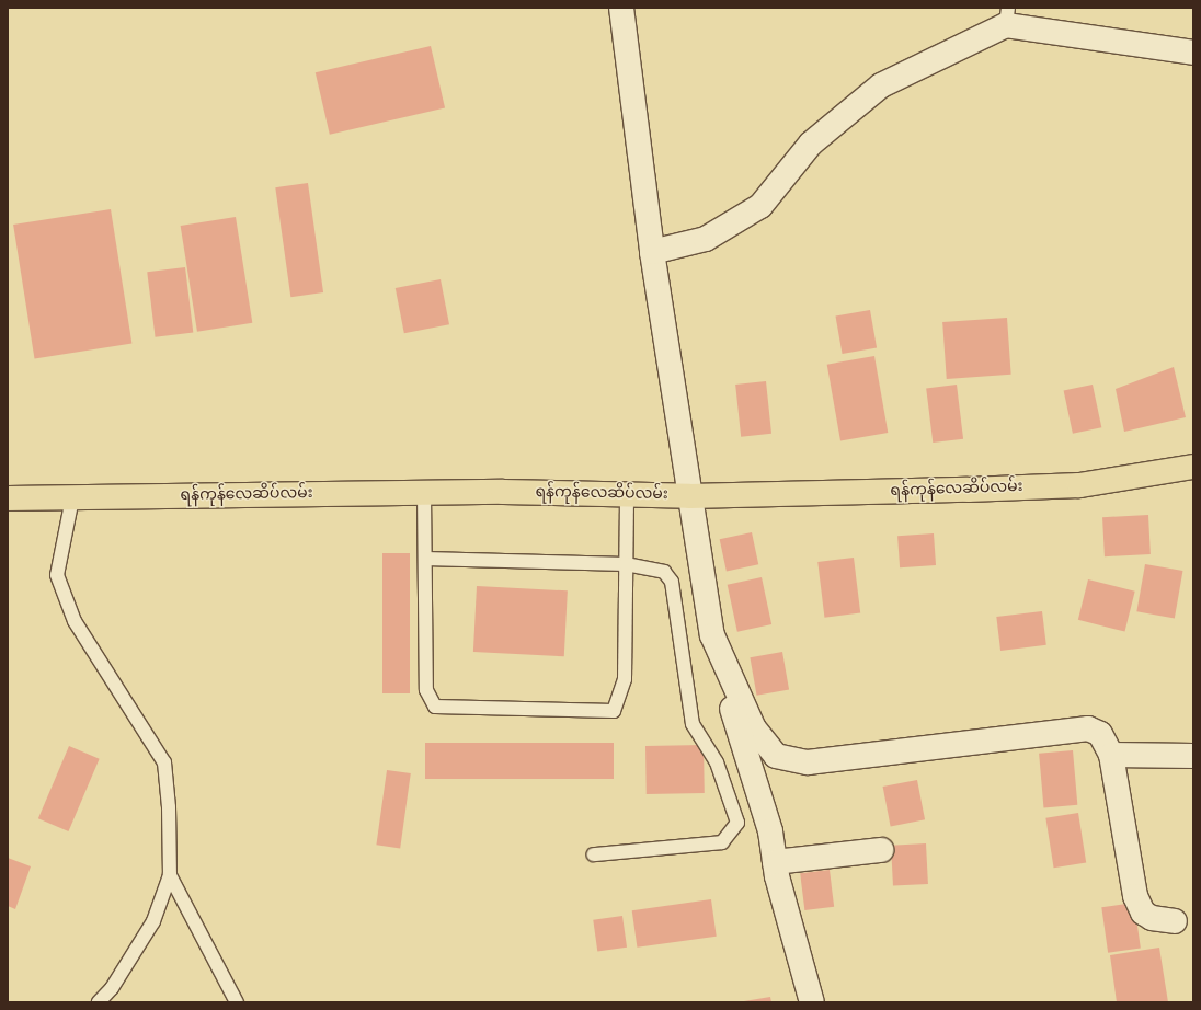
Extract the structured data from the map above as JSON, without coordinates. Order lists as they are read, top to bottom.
{
  "streets": {
    "main road": ["ရန်ကုန်လေဆိပ်လမ်း"]
  }
}
